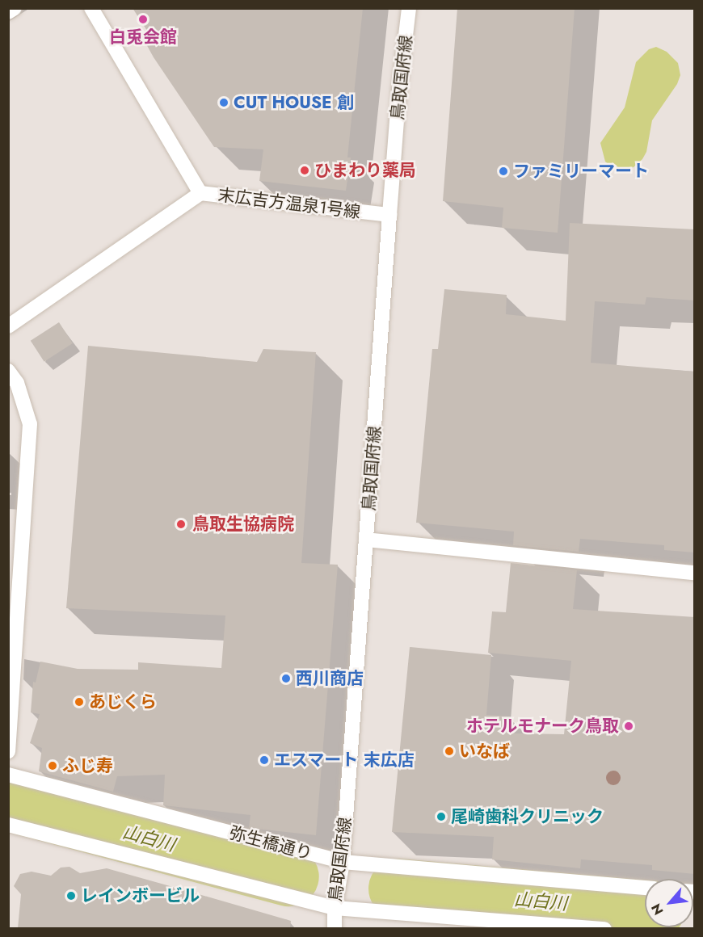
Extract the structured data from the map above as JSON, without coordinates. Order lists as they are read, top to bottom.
{
  "streets": {
    "street": ["鳥取国府線", "末広吉方温泉1号線", "弥生橋通り"]
  },
  "crossings": [
    ["鳥取国府線", "末広吉方温泉1号線"],
    ["鳥取国府線", "弥生橋通り"]
  ],
  "water": ["山白川"],
  "places": [
    "白兎会館",
    "CUT HOUSE 創",
    "ひまわり薬局",
    "ファミリーマート",
    "鳥取生協病院",
    "西川商店",
    "あじくら",
    "ホテルモナーク鳥取",
    "いなば",
    "エスマート 末広店",
    "ふじ寿",
    "尾崎歯科クリニック",
    "レインボービル"
  ],
  "north": "bottom left"
}
